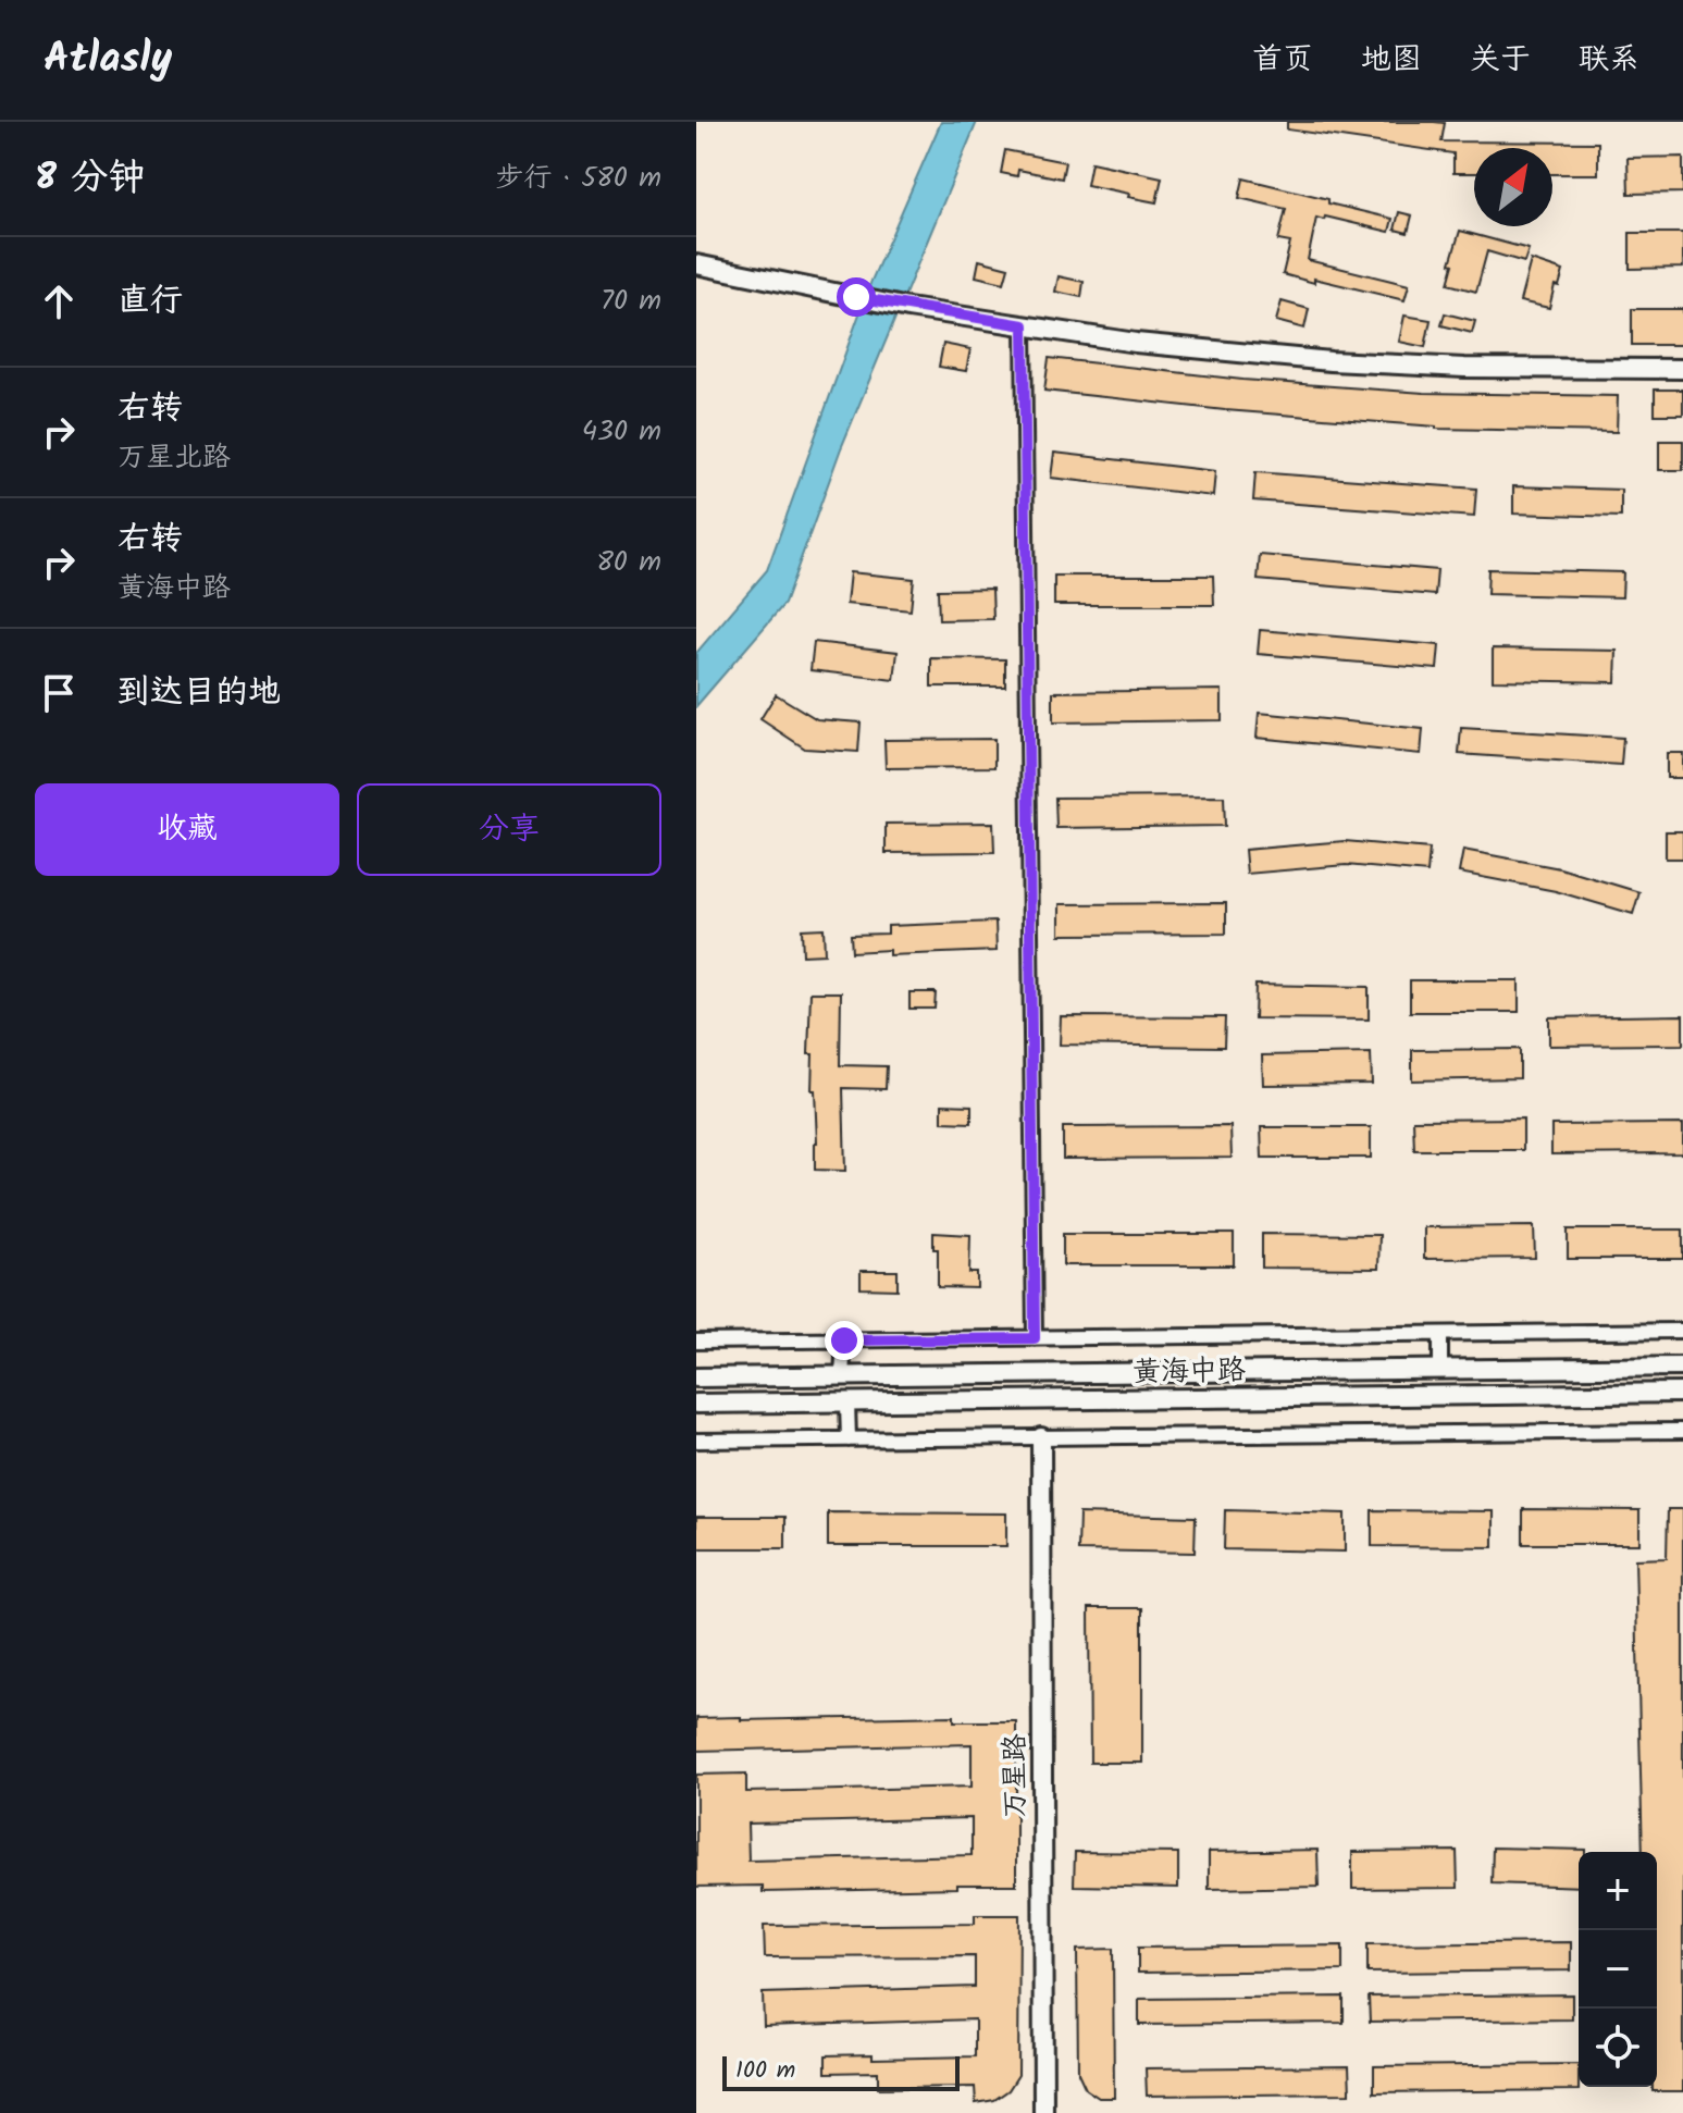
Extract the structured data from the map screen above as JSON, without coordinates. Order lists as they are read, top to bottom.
{
  "streets": {
    "street": ["黄海中路", "万星路"]
  },
  "scale_bar": "100 m",
  "north": "top right",
  "page": {
    "header": "Atlasly",
    "nav": [
      "首页",
      "地图",
      "关于",
      "联系"
    ],
    "heading": ["8 分钟", "步行 · 580 m"],
    "list": [
      ["直行", "70 m"],
      ["右转", "万星北路", "430 m"],
      ["右转", "黄海中路", "80 m"],
      "到达目的地"
    ],
    "buttons": ["收藏", "分享"],
    "map_buttons": ["+", "−"],
    "scale": "100 m"
  }
}
